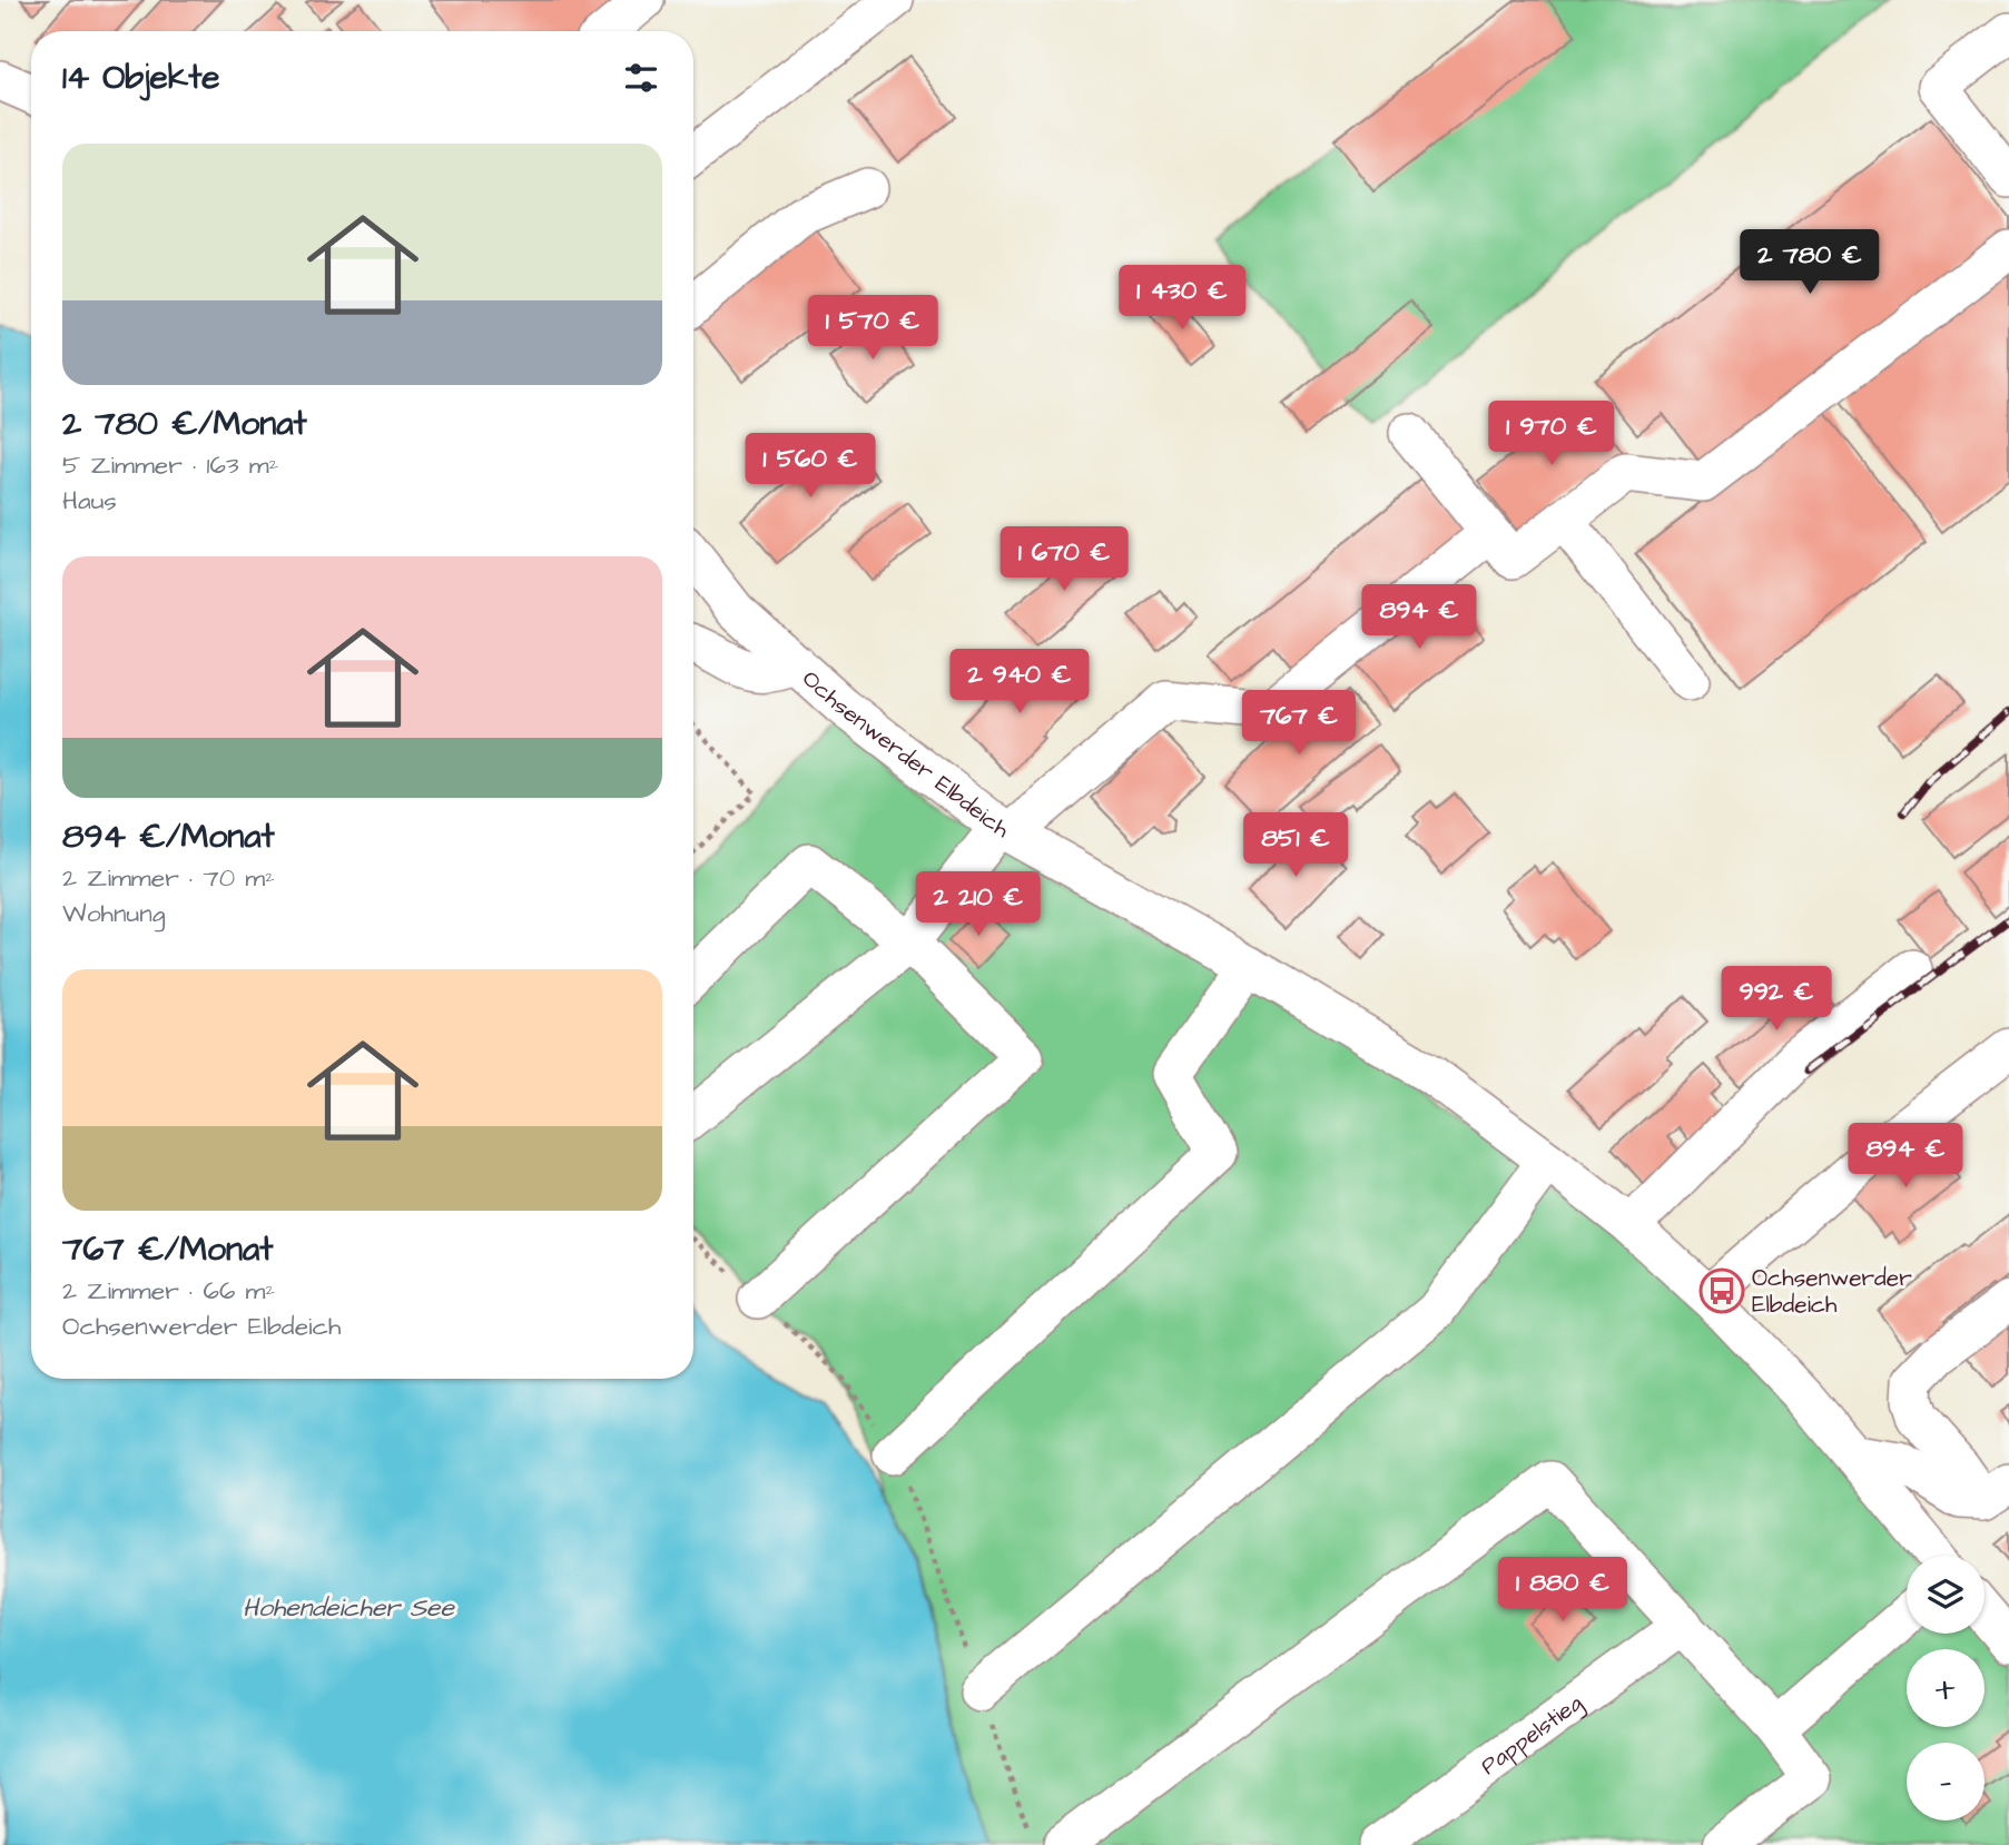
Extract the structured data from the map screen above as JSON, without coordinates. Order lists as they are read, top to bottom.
{
  "streets": {
    "street": ["Ochsenwerder Elbdeich", "Pappelstieg"]
  },
  "water": ["Hohendeicher See"],
  "places": {
    "bus stop": ["Ochsenwerder Elbdeich"]
  },
  "page": {
    "heading": "14 Objekte",
    "list": [
      {
        "name": "2 780 €/Monat",
        "note": "5 Zimmer · 163 m² · Haus"
      },
      {
        "name": "894 €/Monat",
        "note": "2 Zimmer · 70 m² · Wohnung"
      },
      {
        "name": "767 €/Monat",
        "note": "2 Zimmer · 66 m² · Ochsenwerder Elbdeich"
      }
    ],
    "price": [
      "2 780 €",
      "1 430 €",
      "1 570 €",
      "1 970 €",
      "1 560 €",
      "1 670 €",
      "894 €",
      "2 940 €",
      "767 €",
      "851 €",
      "2 210 €",
      "992 €",
      "894 €",
      "1 880 €"
    ],
    "map_buttons": ["+", "−"]
  }
}
